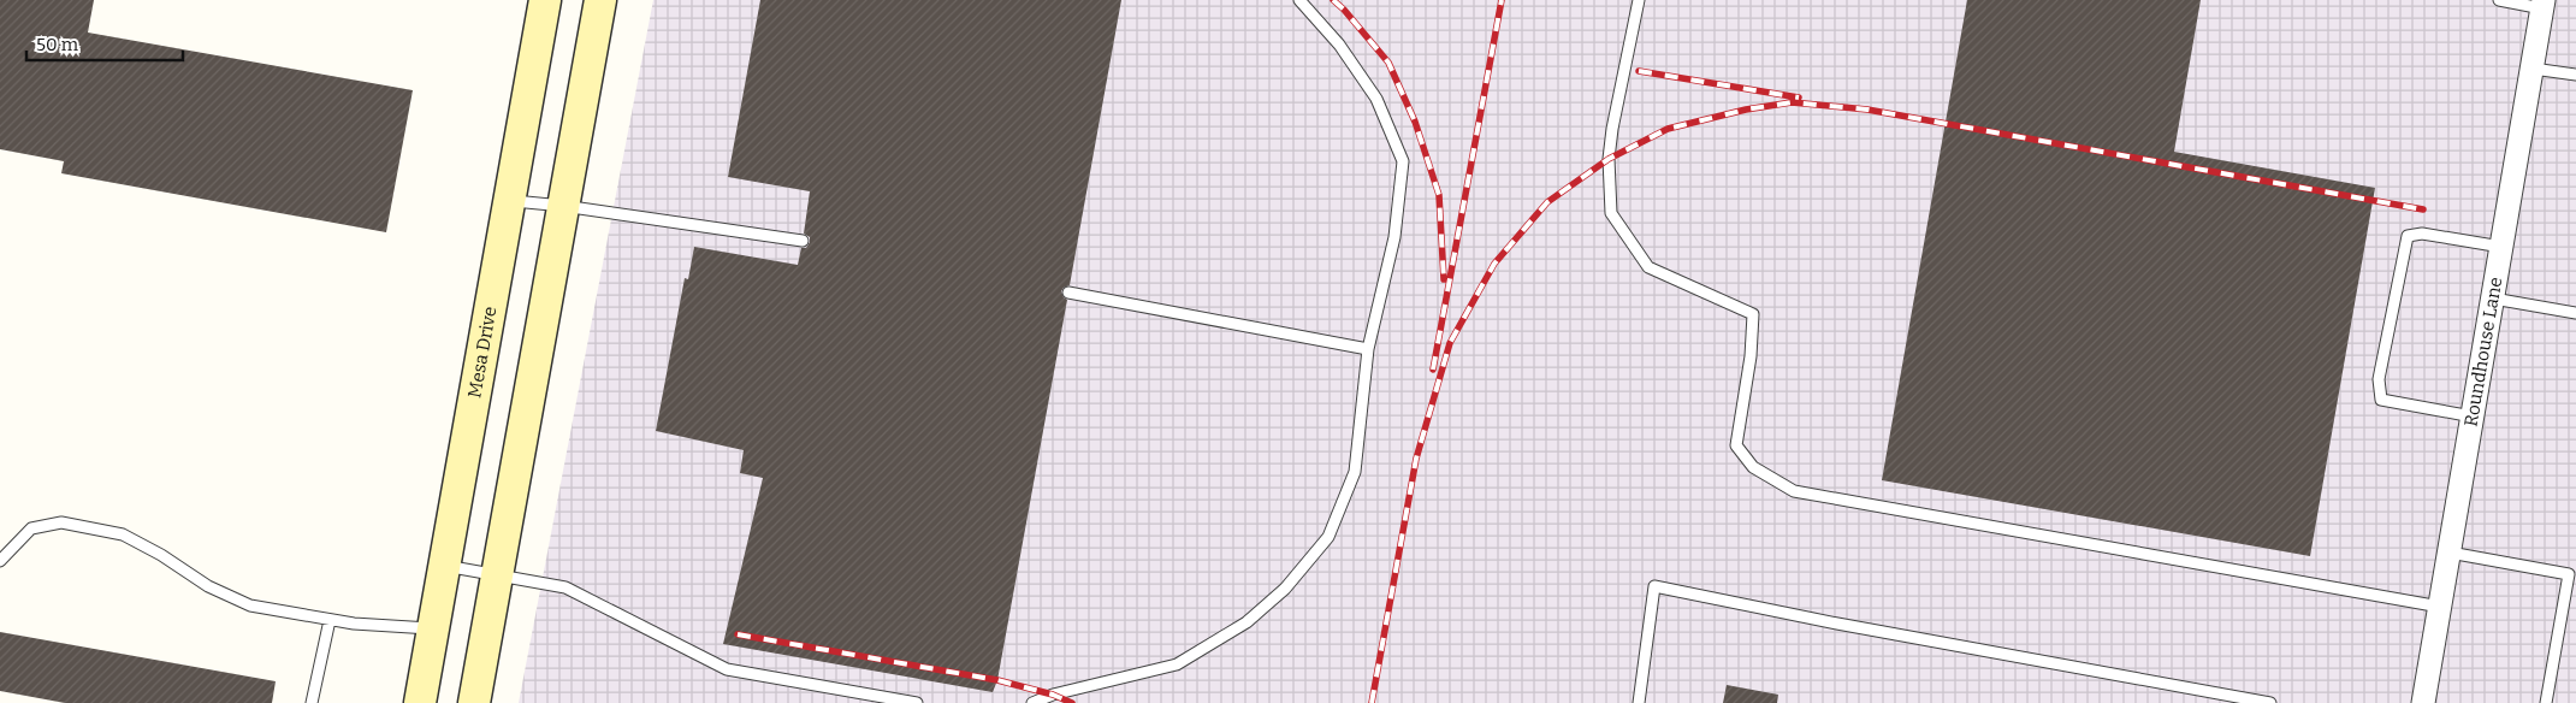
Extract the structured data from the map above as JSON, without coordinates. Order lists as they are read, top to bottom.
{
  "streets": {
    "main road": ["Mesa Drive"],
    "street": ["Roundhouse Lane"]
  },
  "scale_bar": "50 m"
}
